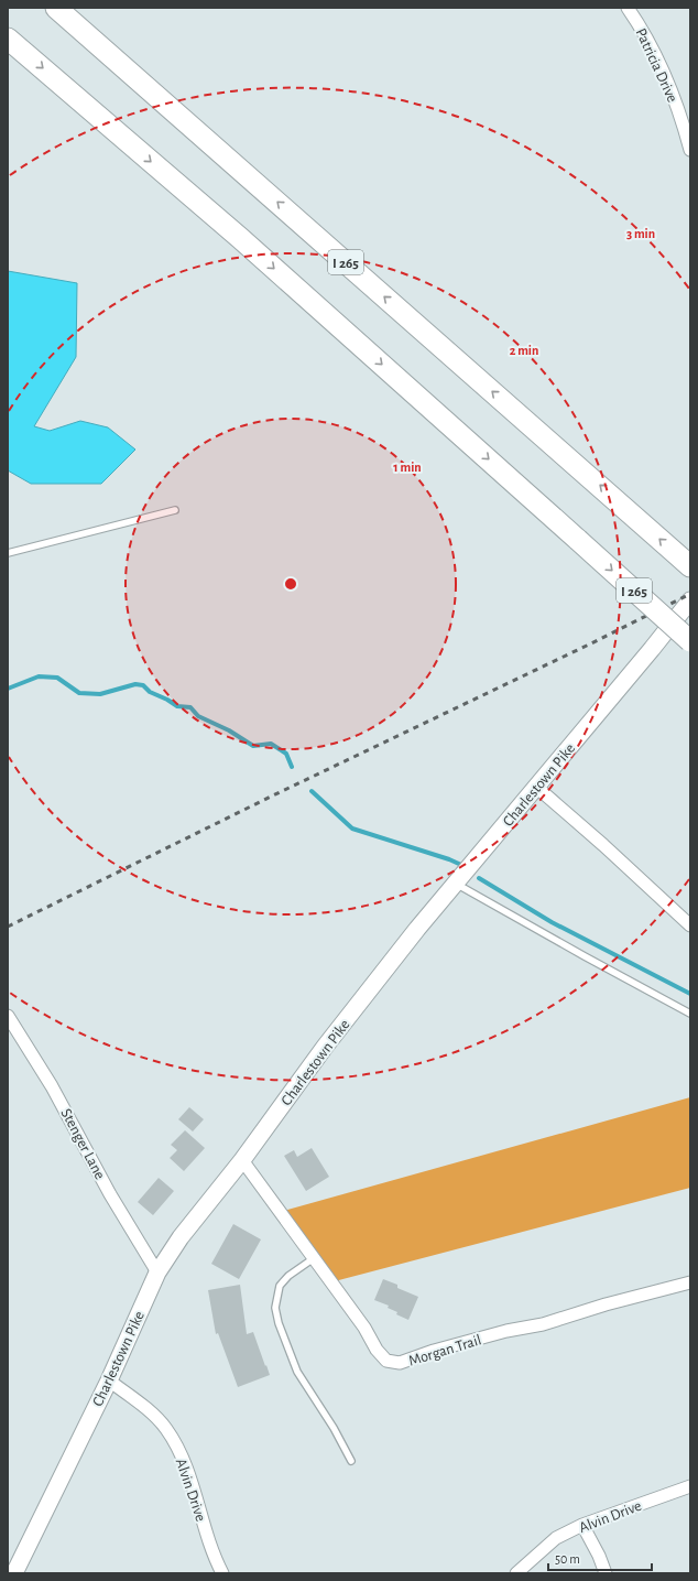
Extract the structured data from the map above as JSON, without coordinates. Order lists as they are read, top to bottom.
{
  "streets": {
    "highway": ["I 265"],
    "street": [
      "Patricia Drive",
      "Charlestown Pike",
      "Stenger Lane",
      "Morgan Trail",
      "Alvin Drive"
    ]
  },
  "crossings": [
    ["Charlestown Pike", "Stenger Lane"],
    ["Charlestown Pike", "Morgan Trail"],
    ["Charlestown Pike", "Alvin Drive"]
  ],
  "scale_bar": "50 m",
  "rings": ["3 min", "2 min", "1 min"]
}
